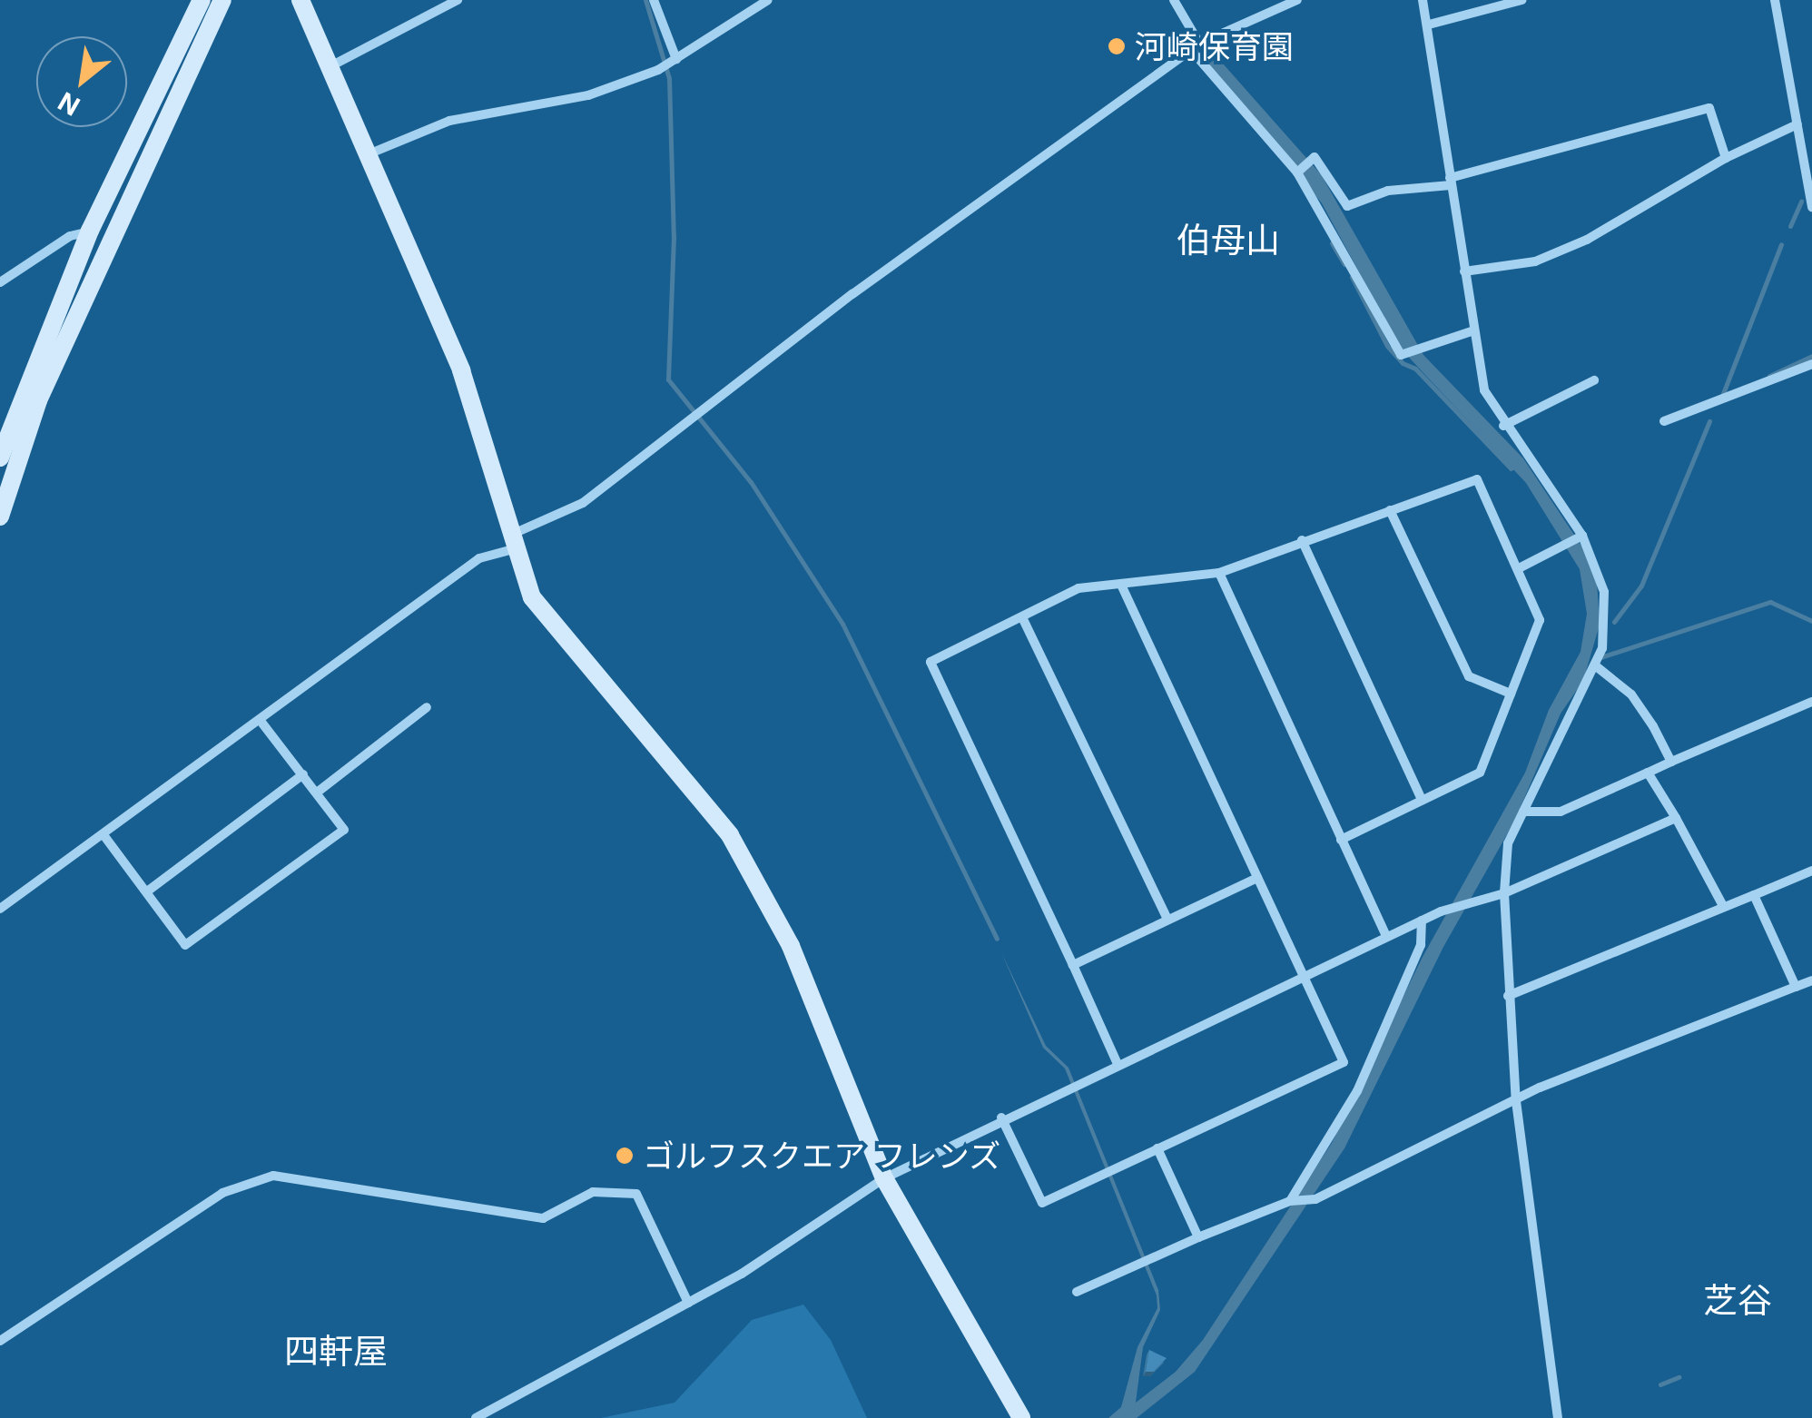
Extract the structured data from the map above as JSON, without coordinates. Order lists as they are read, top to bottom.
{
  "districts": ["伯母山", "芝谷", "四軒屋"],
  "places": ["河崎保育園", "ゴルフスクエア フレンズ"],
  "north": "bottom left"
}
